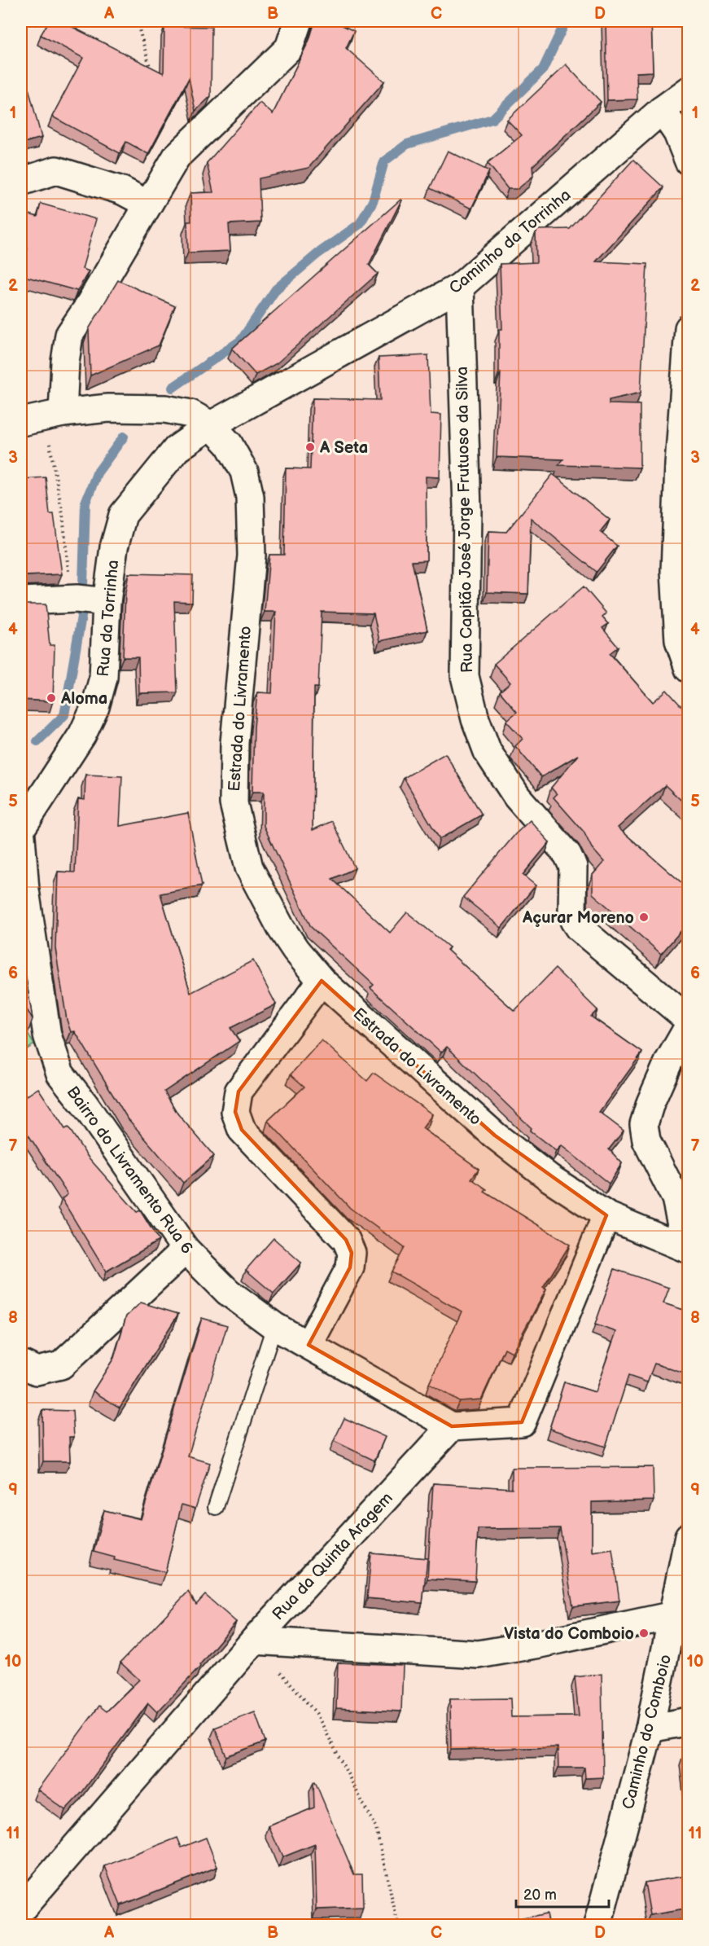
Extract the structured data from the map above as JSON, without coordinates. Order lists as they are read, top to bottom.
{
  "streets": {
    "street": [
      "Caminho da Torrinha",
      "Rua Capitão José Jorge Frutuoso da Silva",
      "Rua da Torrinha",
      "Estrada do Livramento",
      "Bairro do Livramento Rua 6",
      "Rua da Quinta Aragem",
      "Caminho do Comboio"
    ]
  },
  "crossings": [
    ["Caminho da Torrinha", "Rua Capitão José Jorge Frutuoso da Silva"],
    ["Caminho da Torrinha", "Rua da Torrinha"],
    ["Caminho da Torrinha", "Estrada do Livramento"],
    ["Rua da Torrinha", "Estrada do Livramento"],
    ["Bairro do Livramento Rua 6", "Rua da Quinta Aragem"]
  ],
  "places": [
    "A Seta",
    "Aloma",
    "Açurar Moreno",
    "Vista do Comboio"
  ],
  "scale_bar": "20 m",
  "grid": {
    "columns": [
      "A",
      "B",
      "C",
      "D"
    ],
    "rows": [
      "1",
      "2",
      "3",
      "4",
      "5",
      "6",
      "7",
      "8",
      "9",
      "10",
      "11"
    ]
  }
}
